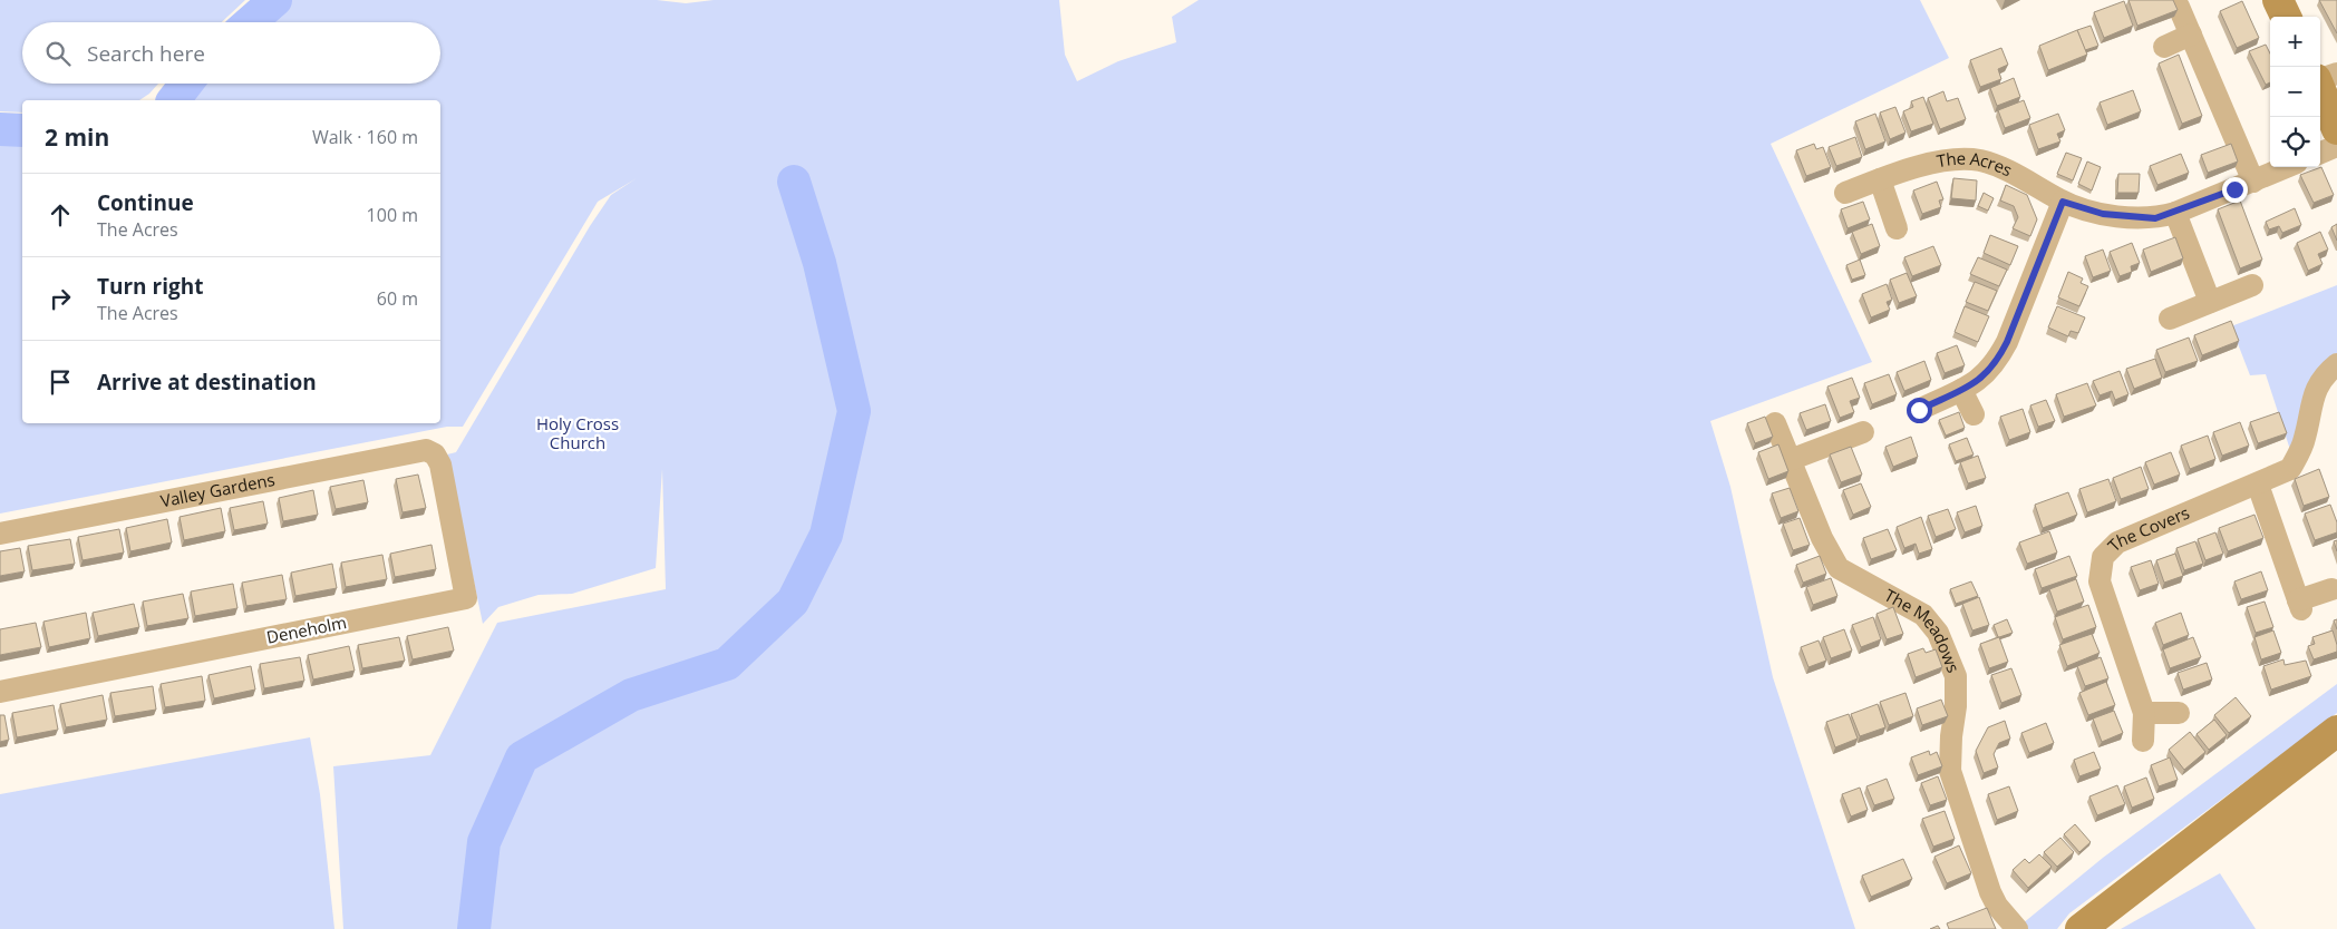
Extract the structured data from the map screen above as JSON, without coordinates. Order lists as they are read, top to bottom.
{
  "streets": {
    "street": [
      "The Acres",
      "Valley Gardens",
      "The Covers",
      "Deneholm",
      "The Meadows"
    ]
  },
  "crossings": [
    ["Valley Gardens", "Deneholm"]
  ],
  "parks": ["Holy Cross Church"],
  "page": {
    "map_buttons": ["+", "−"],
    "search": "Search here",
    "heading": ["2 min", "Walk · 160 m"],
    "list": [
      ["Continue", "The Acres", "100 m"],
      ["Turn right", "The Acres", "60 m"],
      "Arrive at destination"
    ]
  }
}
